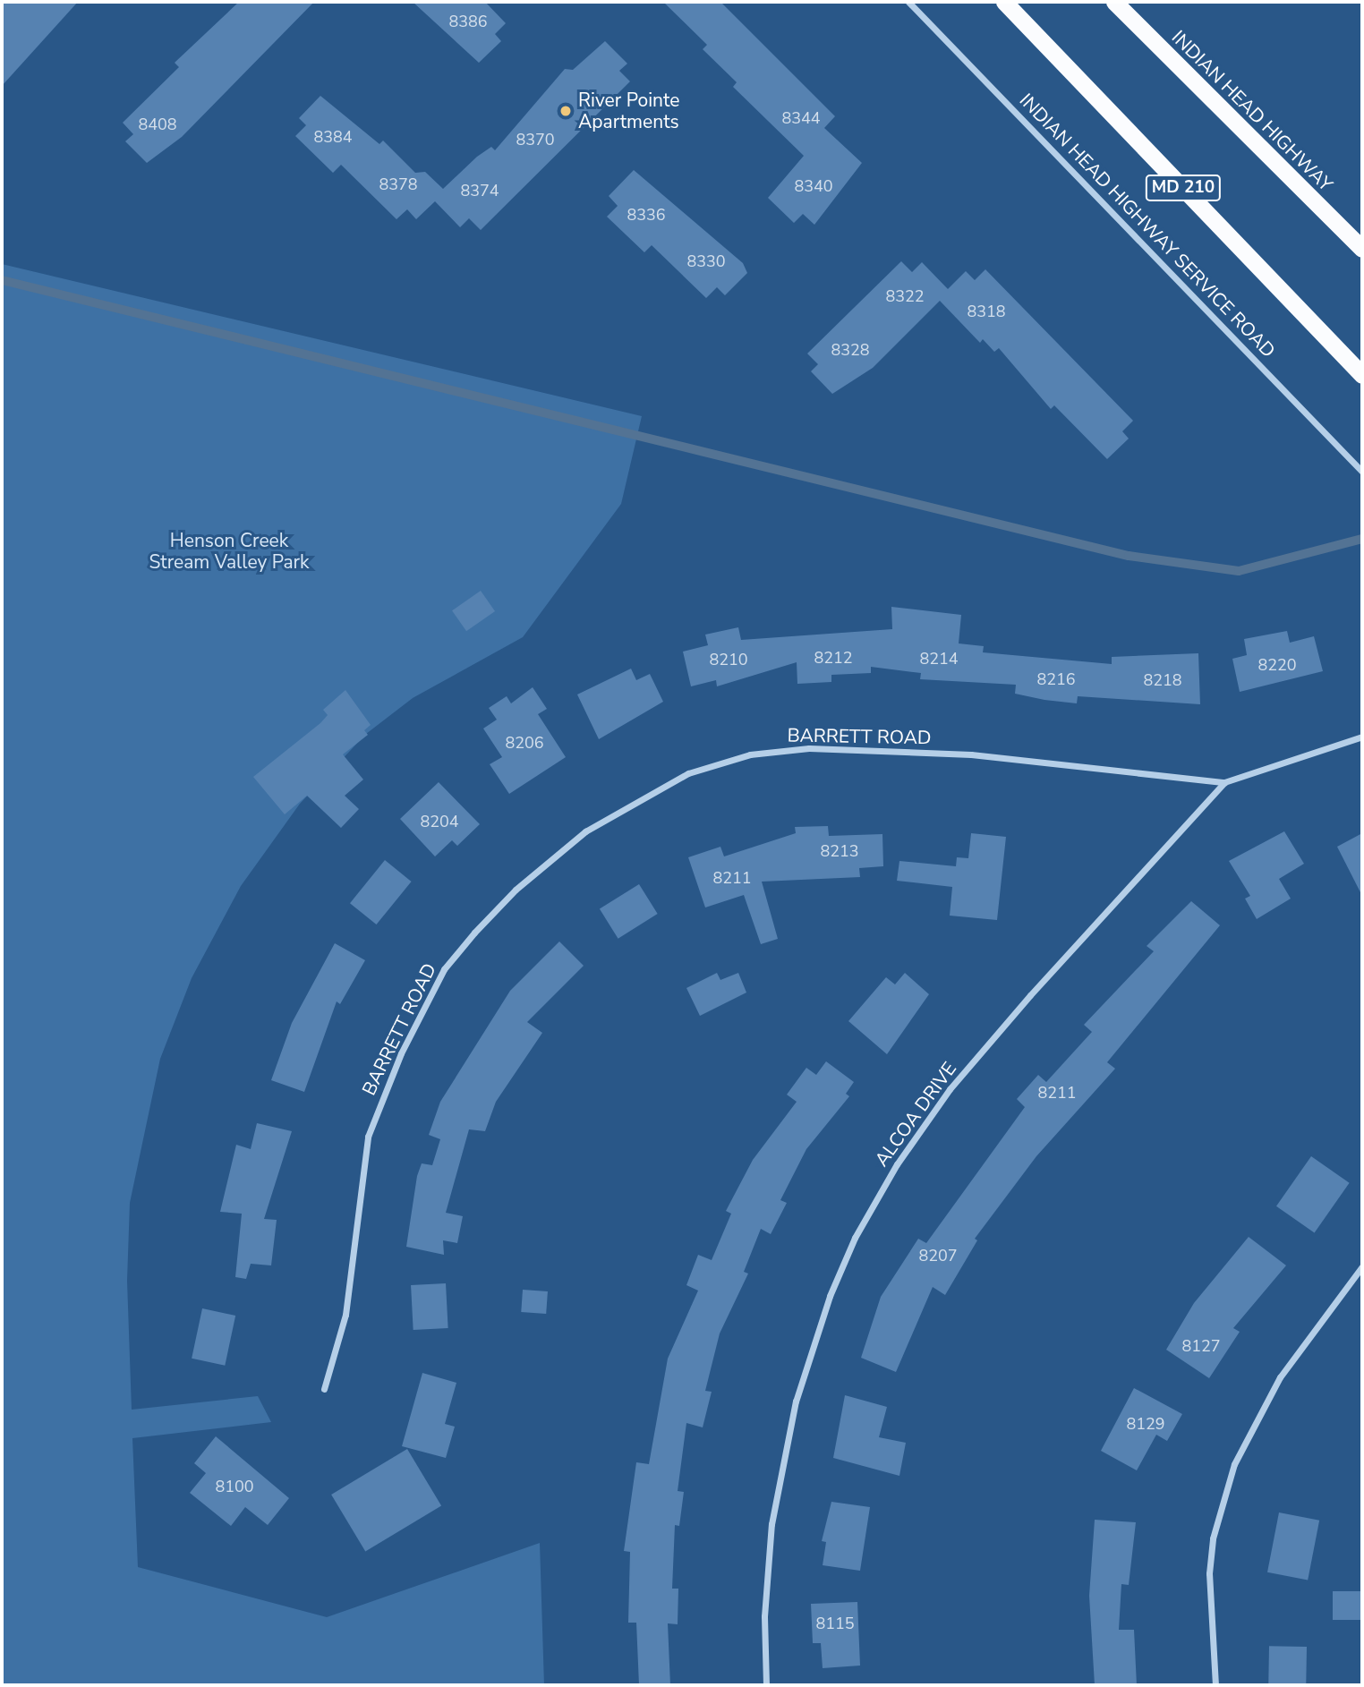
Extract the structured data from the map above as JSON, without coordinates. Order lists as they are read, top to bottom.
{
  "streets": {
    "highway": ["INDIAN HEAD HIGHWAY", "MD 210"],
    "street": ["INDIAN HEAD HIGHWAY SERVICE ROAD", "BARRETT ROAD", "ALCOA DRIVE"]
  },
  "crossings": [
    ["BARRETT ROAD", "ALCOA DRIVE"]
  ],
  "parks": ["Henson Creek Stream Valley Park"],
  "places": ["River Pointe Apartments"],
  "house_numbers": [
    "8386",
    "8344",
    "8408",
    "8384",
    "8370",
    "8378",
    "8340",
    "8374",
    "8336",
    "8330",
    "8322",
    "8318",
    "8328",
    "8212",
    "8214",
    "8210",
    "8220",
    "8216",
    "8218",
    "8206",
    "8204",
    "8213",
    "8211",
    "8211",
    "8207",
    "8127",
    "8129",
    "8100",
    "8115"
  ]
}
